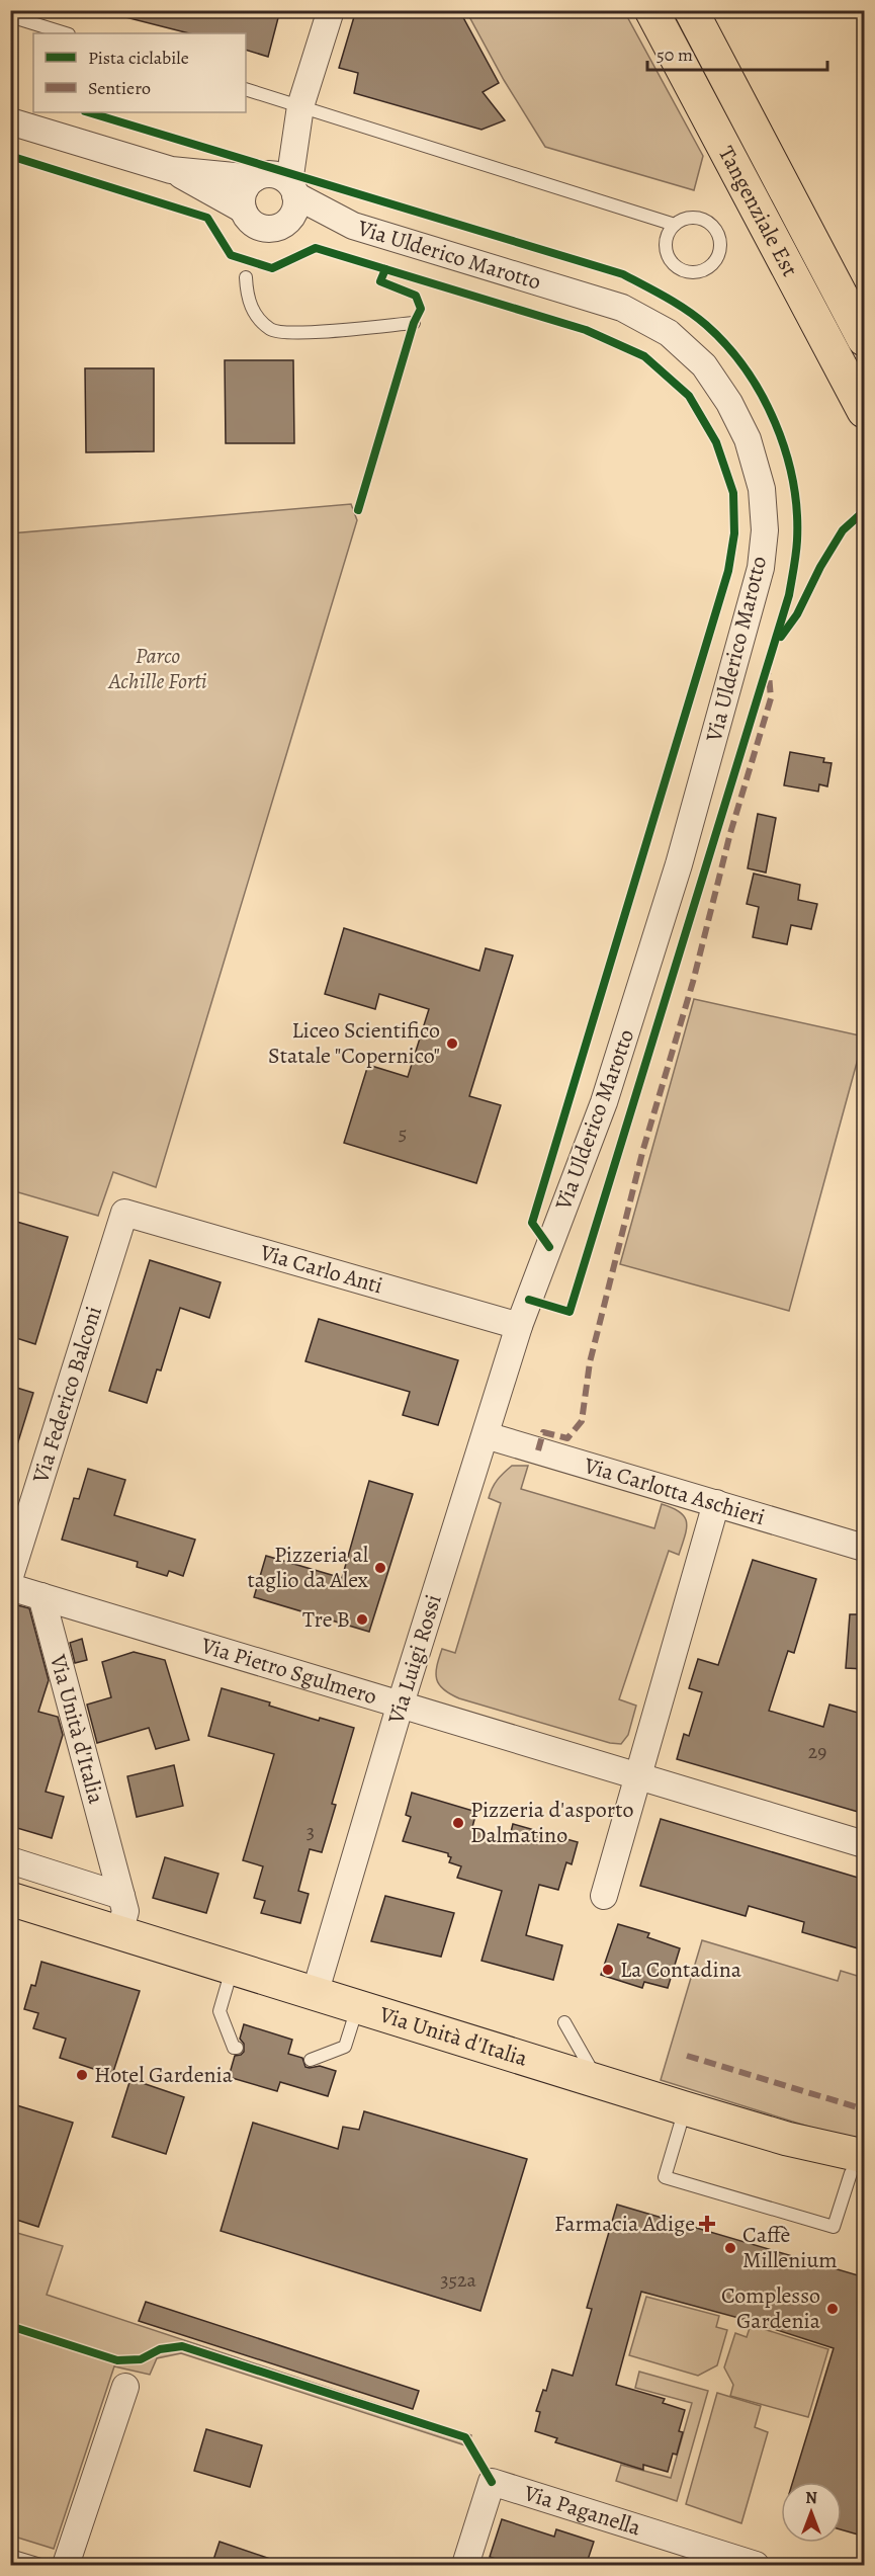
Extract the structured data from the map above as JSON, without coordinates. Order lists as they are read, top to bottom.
{
  "streets": {
    "main road": ["Tangenziale Est", "Via Unità d'Italia"],
    "street": [
      "Via Ulderico Marotto",
      "Via Carlo Anti",
      "Via Federico Balconi",
      "Via Carlotta Aschieri",
      "Via Luigi Rossi",
      "Via Pietro Sgulmero",
      "Via Paganella"
    ]
  },
  "crossings": [
    ["Via Ulderico Marotto", "Via Carlo Anti"],
    ["Via Ulderico Marotto", "Via Luigi Rossi"],
    ["Via Carlo Anti", "Via Federico Balconi"],
    ["Via Carlo Anti", "Via Luigi Rossi"],
    ["Via Carlotta Aschieri", "Via Luigi Rossi"],
    ["Via Luigi Rossi", "Via Pietro Sgulmero"],
    ["Via Luigi Rossi", "Via Unità d'Italia"],
    ["Via Pietro Sgulmero", "Via Unità d'Italia"]
  ],
  "parks": ["Parco Achille Forti"],
  "places": {
    "other": [
      "Liceo Scientifico Statale \"Copernico\"",
      "Pizzeria al taglio da Alex",
      "Tre B",
      "Pizzeria d'asporto Dalmatino",
      "La Contadina",
      "Hotel Gardenia",
      "Caffè Millenium",
      "Complesso Gardenia"
    ],
    "health": ["Farmacia Adige"]
  },
  "house_numbers": [
    "5",
    "29",
    "3",
    "352a"
  ],
  "legend": ["Pista ciclabile", "Sentiero"],
  "scale_bar": "50 m",
  "north": "top"
}
